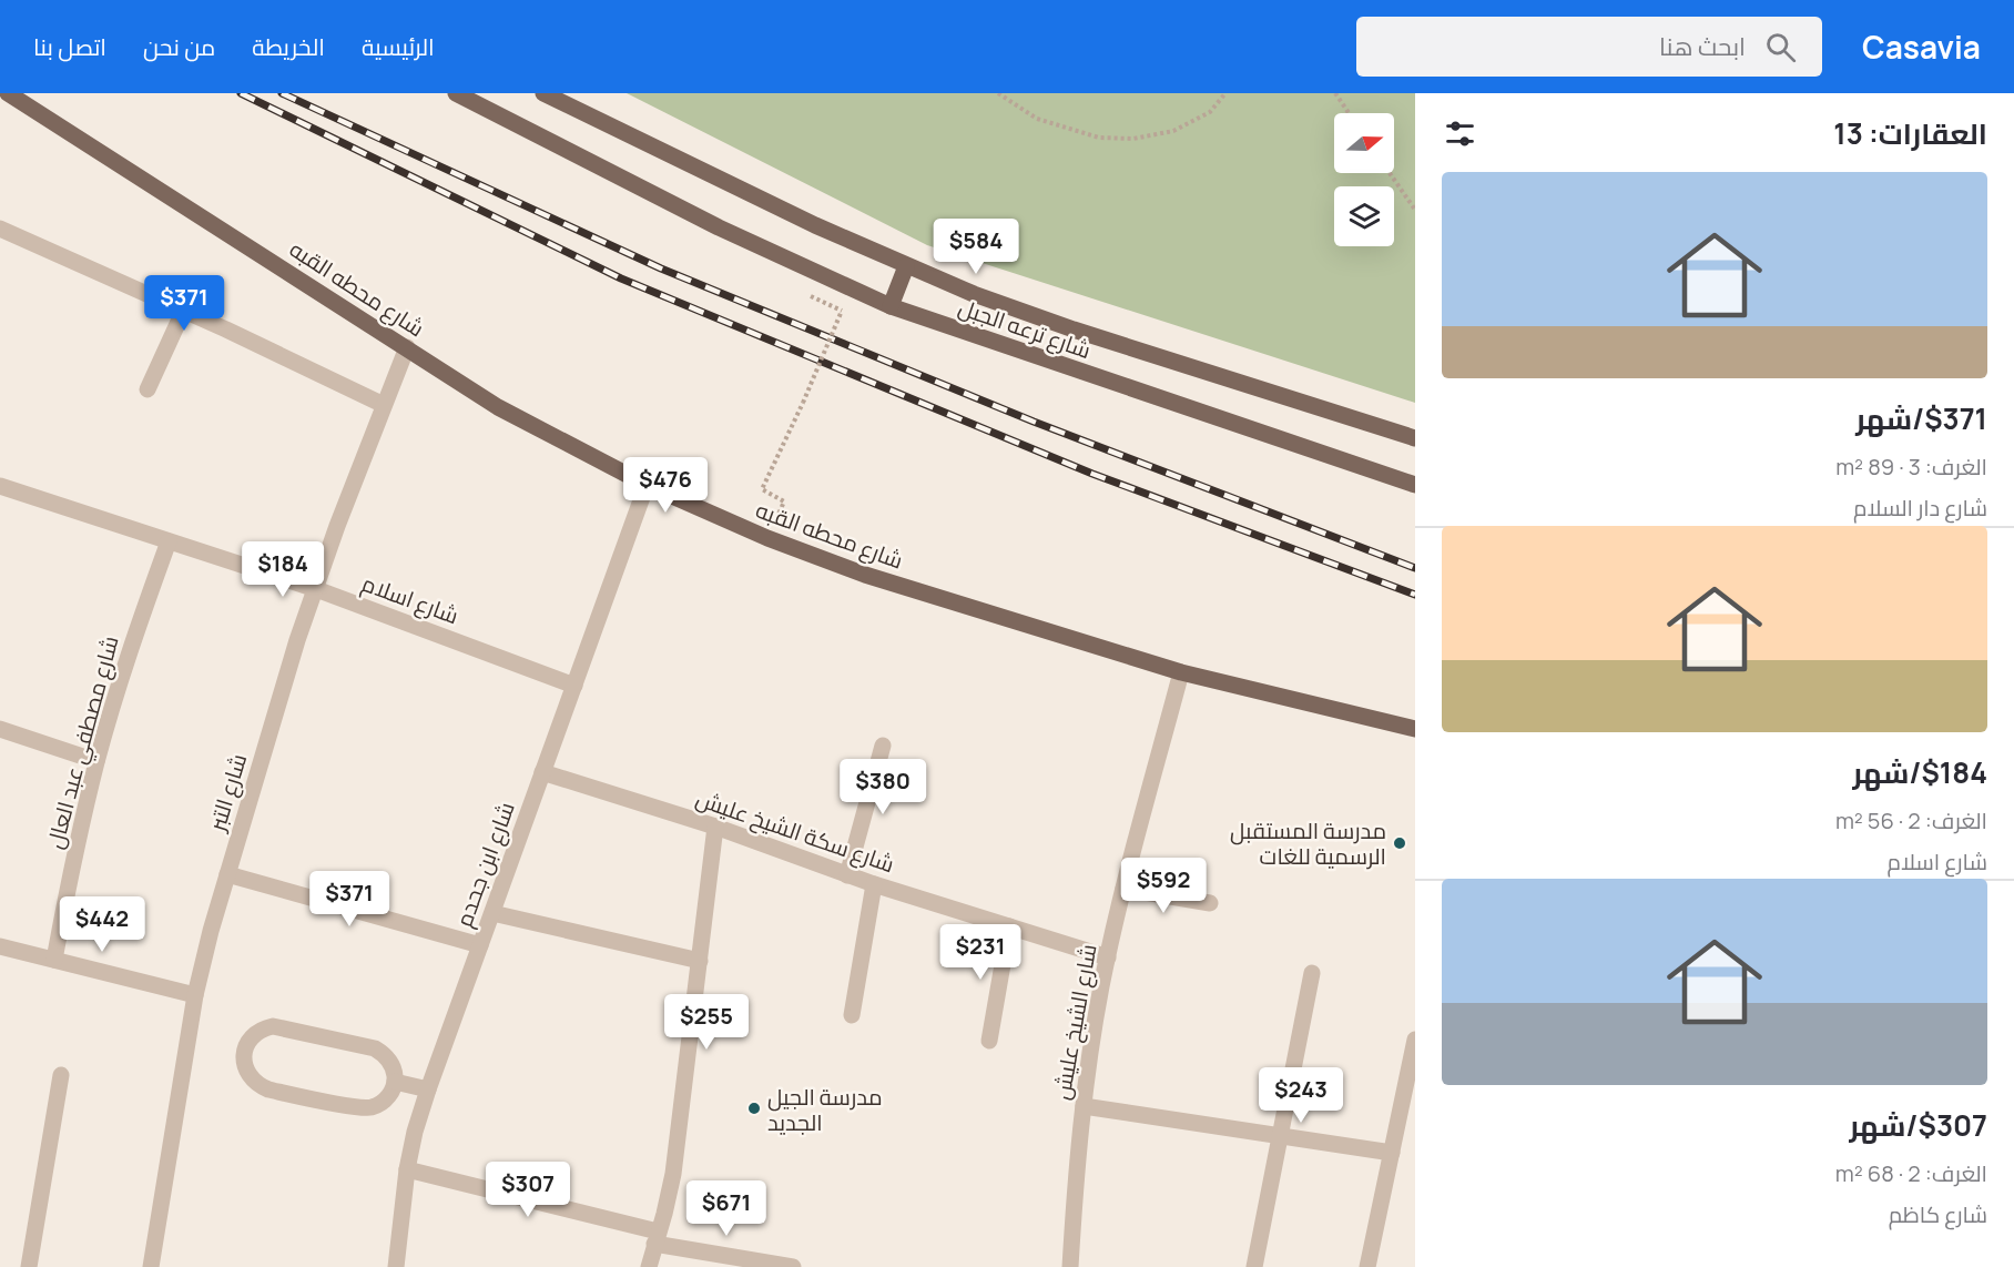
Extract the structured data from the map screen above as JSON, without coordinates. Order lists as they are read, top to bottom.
{
  "streets": {
    "main road": ["شارع محطه القبه", "شارع ترعه الجبل"],
    "street": [
      "شارع اسلام",
      "شارع مصطفي عبد العال",
      "شارع التبر",
      "شارع سكة الشيخ عليش",
      "شارع ابن جحدم",
      "شارع الشيخ عليش"
    ]
  },
  "crossings": [
    ["شارع محطه القبه", "شارع التبر"],
    ["شارع محطه القبه", "شارع ابن جحدم"],
    ["شارع محطه القبه", "شارع الشيخ عليش"],
    ["شارع اسلام", "شارع مصطفي عبد العال"],
    ["شارع اسلام", "شارع التبر"],
    ["شارع اسلام", "شارع ابن جحدم"],
    ["شارع سكة الشيخ عليش", "شارع ابن جحدم"],
    ["شارع سكة الشيخ عليش", "شارع الشيخ عليش"]
  ],
  "places": ["مدرسة المستقبل الرسمية للغات", "مدرسة الجيل الجديد"],
  "north": "right",
  "page": {
    "header": "Casavia",
    "search": "ابحث هنا",
    "nav": [
      "الرئيسية",
      "الخريطة",
      "من نحن",
      "اتصل بنا"
    ],
    "heading": "العقارات: 13",
    "list": [
      {
        "name": "$371/شهر",
        "note": "الغرف: 3 · 89 m² · شارع دار السلام"
      },
      {
        "name": "$184/شهر",
        "note": "الغرف: 2 · 56 m² · شارع اسلام"
      },
      {
        "name": "$307/شهر",
        "note": "الغرف: 2 · 68 m² · شارع كاظم"
      }
    ],
    "price": [
      "$584",
      "$371",
      "$476",
      "$184",
      "$380",
      "$592",
      "$371",
      "$442",
      "$231",
      "$255",
      "$243",
      "$307",
      "$671"
    ]
  }
}
